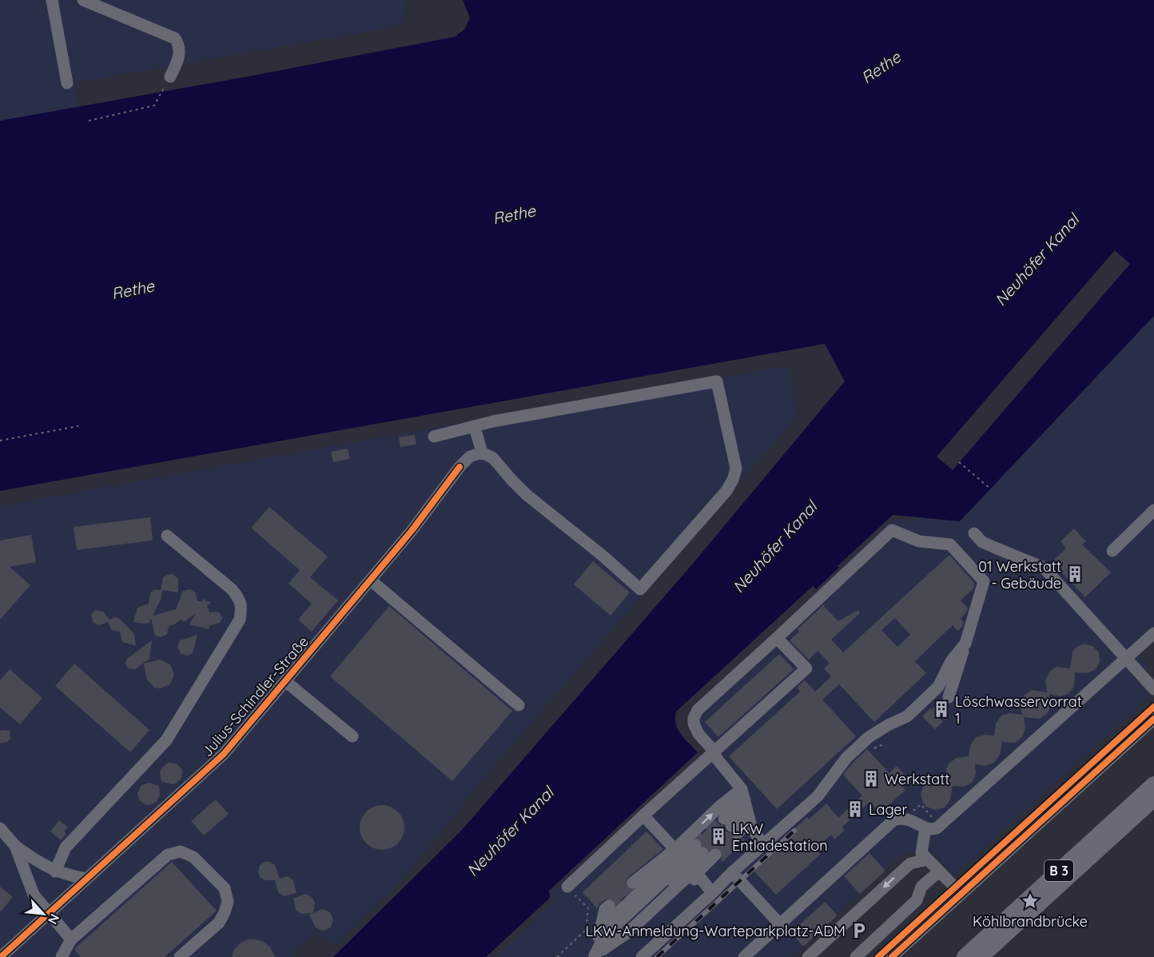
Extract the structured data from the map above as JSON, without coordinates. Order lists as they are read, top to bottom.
{
  "streets": {
    "main road": ["B 3"],
    "street": ["Julius-Schindler-Straße"]
  },
  "water": ["Rethe", "Neuhöfer Kanal"],
  "places": {
    "building": [
      "01 Werkstatt - Gebäude",
      "Löschwasservorrat 1",
      "Werkstatt",
      "Lager",
      "LKW Entladestation"
    ],
    "place": ["Köhlbrandbrücke"],
    "parking": ["LKW-Anmeldung-Warteparkplatz-ADM"]
  },
  "north": "bottom right"
}
